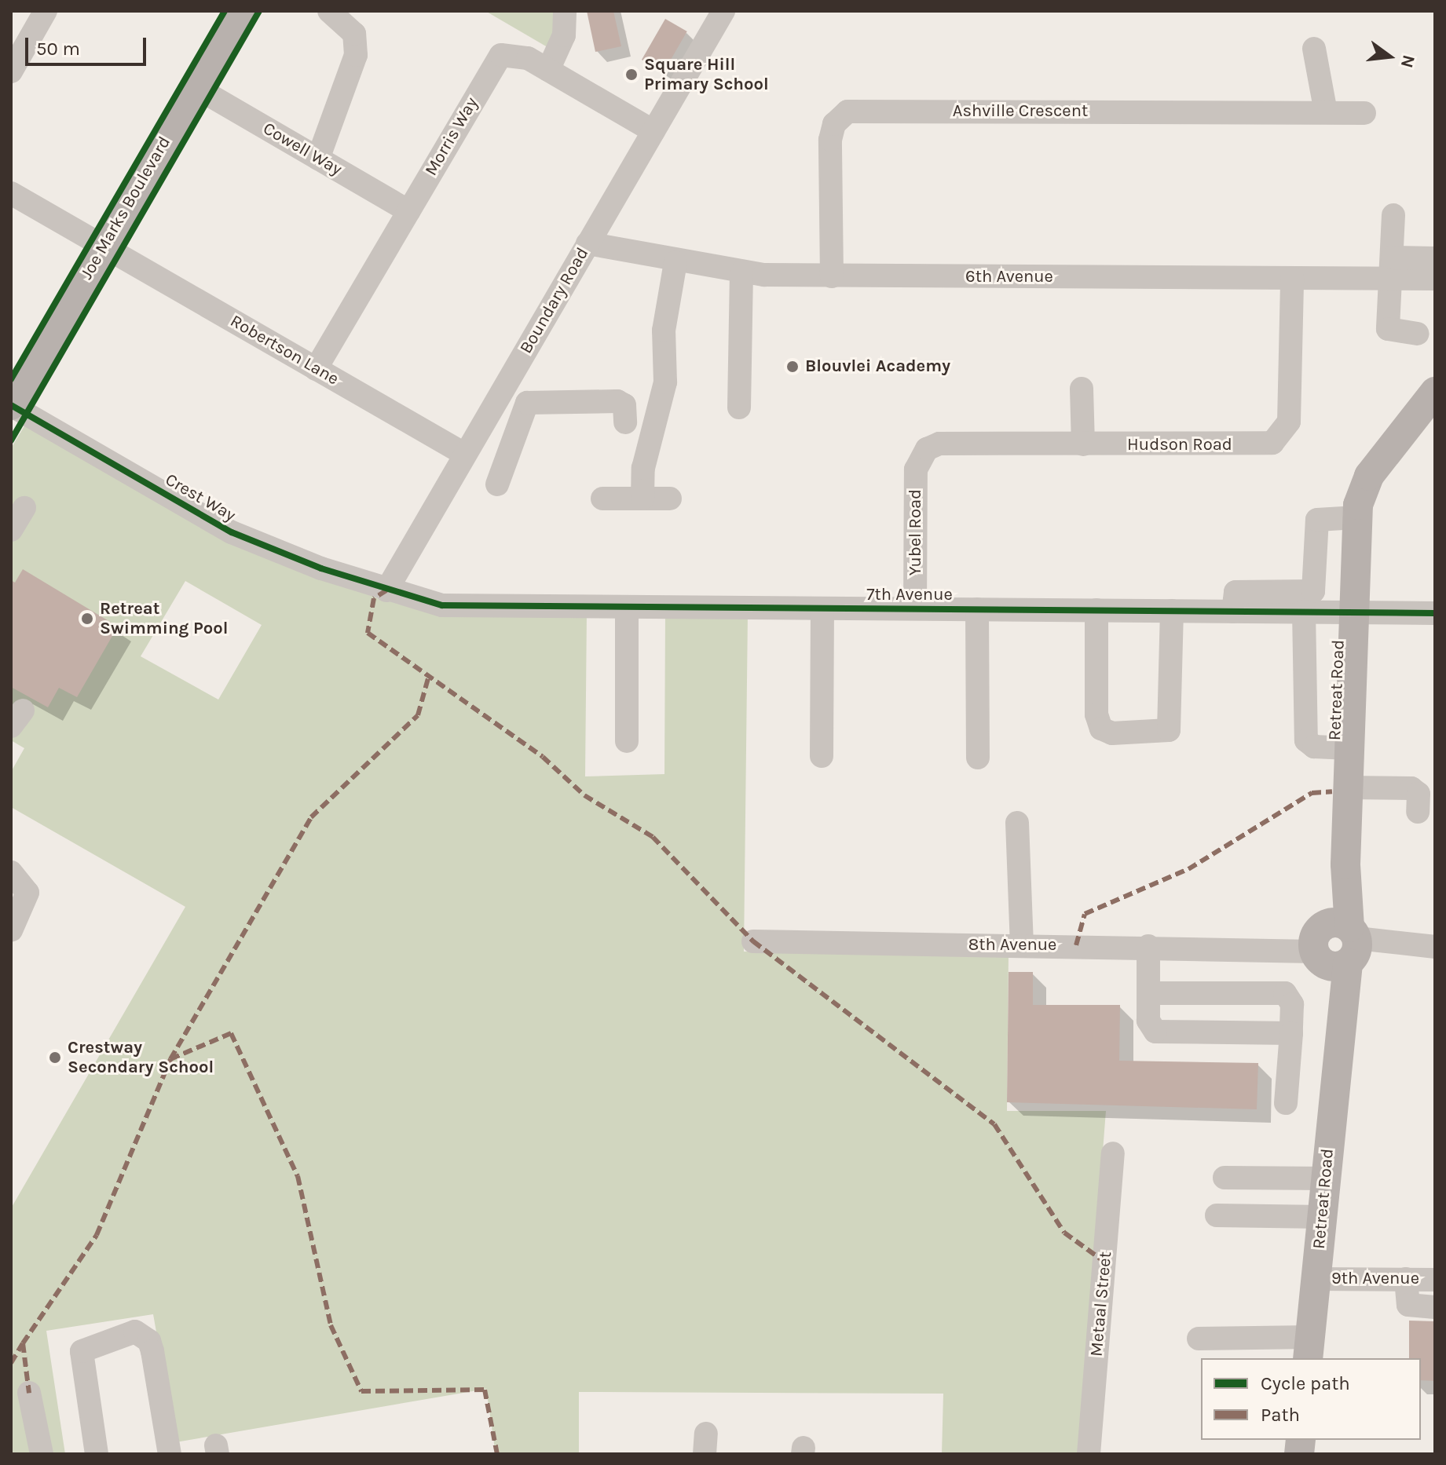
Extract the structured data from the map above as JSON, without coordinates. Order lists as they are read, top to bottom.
{
  "streets": {
    "main road": ["Joe Marks Boulevard", "Retreat Road"],
    "street": [
      "Ashville Crescent",
      "Morris Way",
      "Cowell Way",
      "6th Avenue",
      "Boundary Road",
      "Robertson Lane",
      "Hudson Road",
      "Crest Way",
      "Yubel Road",
      "7th Avenue",
      "8th Avenue",
      "9th Avenue",
      "Metaal Street"
    ]
  },
  "crossings": [
    ["Ashville Crescent", "6th Avenue"],
    ["Morris Way", "Cowell Way"],
    ["Morris Way", "Boundary Road"],
    ["Morris Way", "Robertson Lane"],
    ["Cowell Way", "Joe Marks Boulevard"],
    ["Joe Marks Boulevard", "Robertson Lane"],
    ["Joe Marks Boulevard", "Crest Way"],
    ["6th Avenue", "Boundary Road"],
    ["6th Avenue", "Hudson Road"],
    ["Boundary Road", "Robertson Lane"],
    ["Boundary Road", "Crest Way"],
    ["Boundary Road", "7th Avenue"],
    ["Hudson Road", "Yubel Road"],
    ["Crest Way", "7th Avenue"],
    ["Yubel Road", "7th Avenue"],
    ["7th Avenue", "Retreat Road"],
    ["Retreat Road", "8th Avenue"],
    ["Retreat Road", "9th Avenue"]
  ],
  "places": [
    "Square Hill Primary School",
    "Blouvlei Academy",
    "Retreat Swimming Pool",
    "Crestway Secondary School"
  ],
  "legend": ["Cycle path", "Path"],
  "scale_bar": "50 m",
  "north": "right"
}
